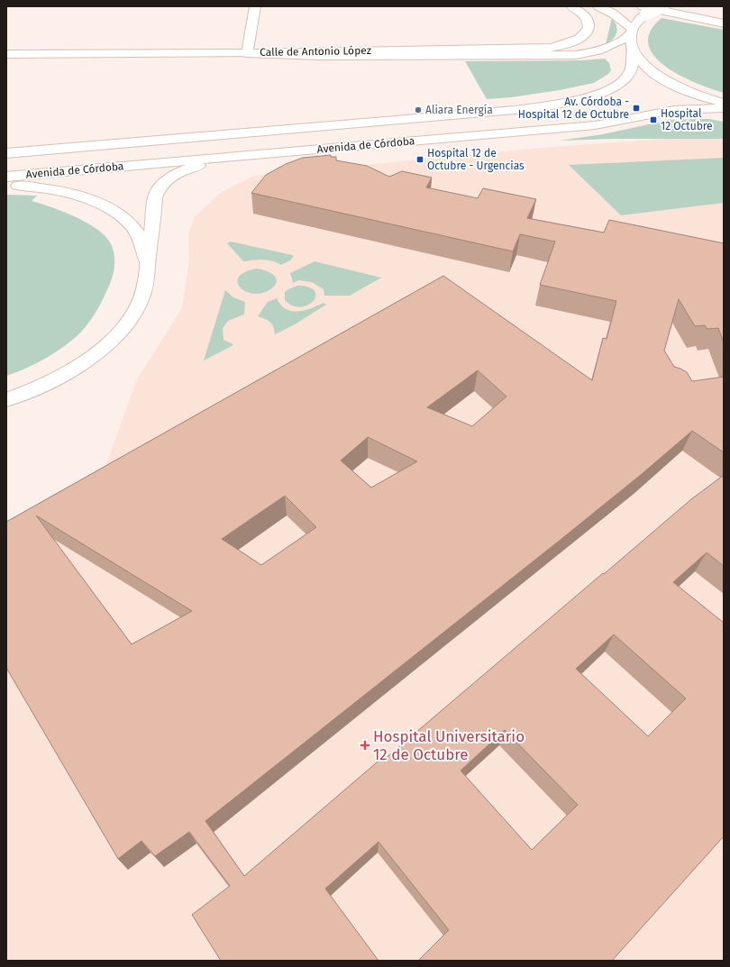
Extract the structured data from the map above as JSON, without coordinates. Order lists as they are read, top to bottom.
{
  "streets": {
    "main road": ["Calle de Antonio López", "Avenida de Córdoba"]
  },
  "places": {
    "transit": ["Av. Córdoba - Hospital 12 de Octubre", "Hospital 12 Octubre", "Hospital 12 de Octubre - Urgencias"],
    "other": ["Aliara Energía"],
    "health": ["Hospital Universitario 12 de Octubre"]
  }
}
